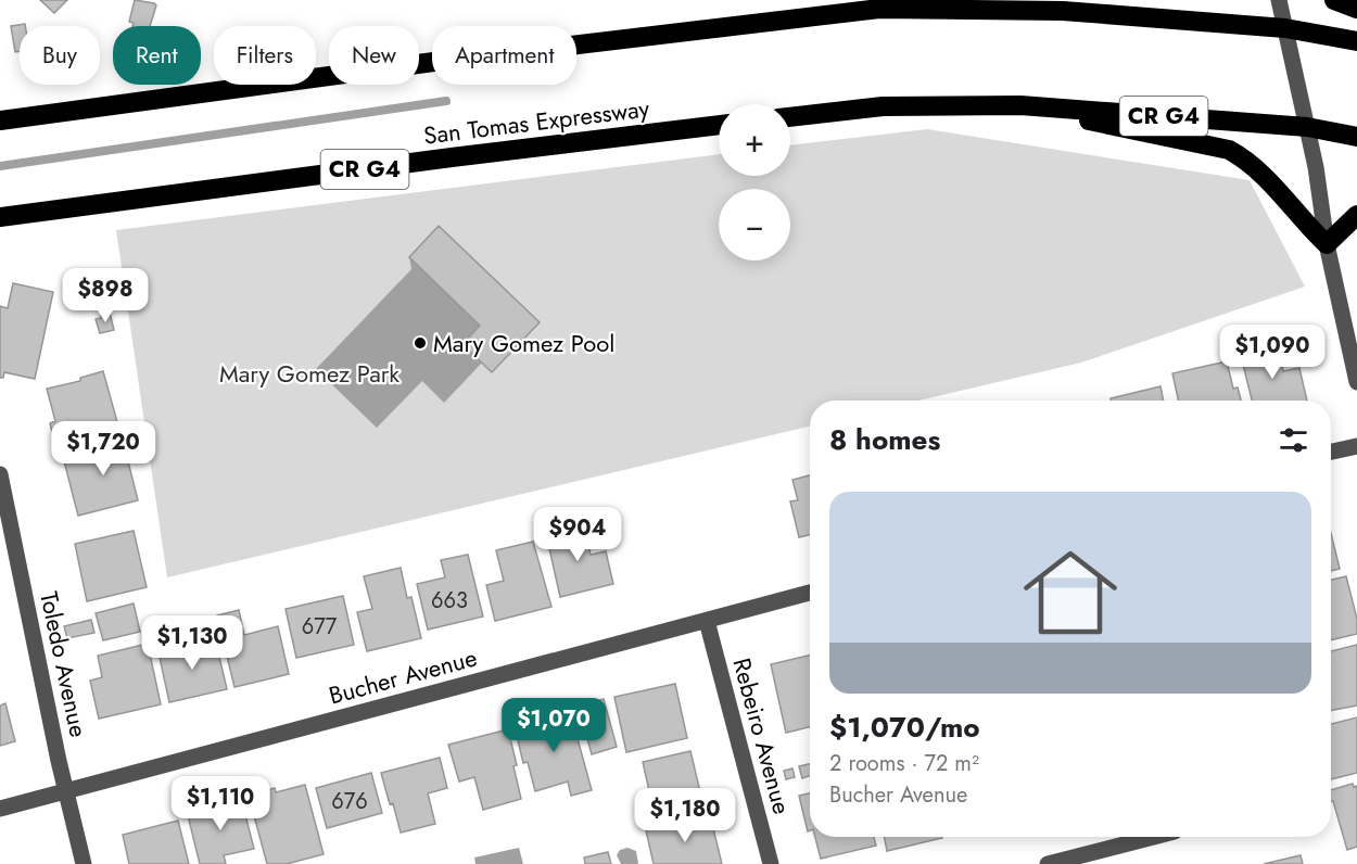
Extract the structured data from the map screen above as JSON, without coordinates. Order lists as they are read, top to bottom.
{
  "streets": {
    "highway": ["CR G4", "San Tomas Expressway"],
    "street": ["Toledo Avenue", "Bucher Avenue", "Rebeiro Avenue"]
  },
  "crossings": [
    ["Toledo Avenue", "Bucher Avenue"],
    ["Bucher Avenue", "Rebeiro Avenue"]
  ],
  "parks": ["Mary Gomez Park"],
  "places": ["Mary Gomez Pool"],
  "house_numbers": ["663", "677", "676"],
  "page": {
    "chip": [
      "Buy",
      "Rent",
      "Filters",
      "New",
      "Apartment"
    ],
    "map_buttons": ["+", "−"],
    "price": [
      "$898",
      "$1,090",
      "$1,720",
      "$904",
      "$1,130",
      "$1,070",
      "$1,110",
      "$1,180"
    ],
    "heading": "8 homes",
    "list": [
      {
        "name": "$1,070/mo",
        "note": "2 rooms · 72 m² · Bucher Avenue"
      }
    ]
  }
}
